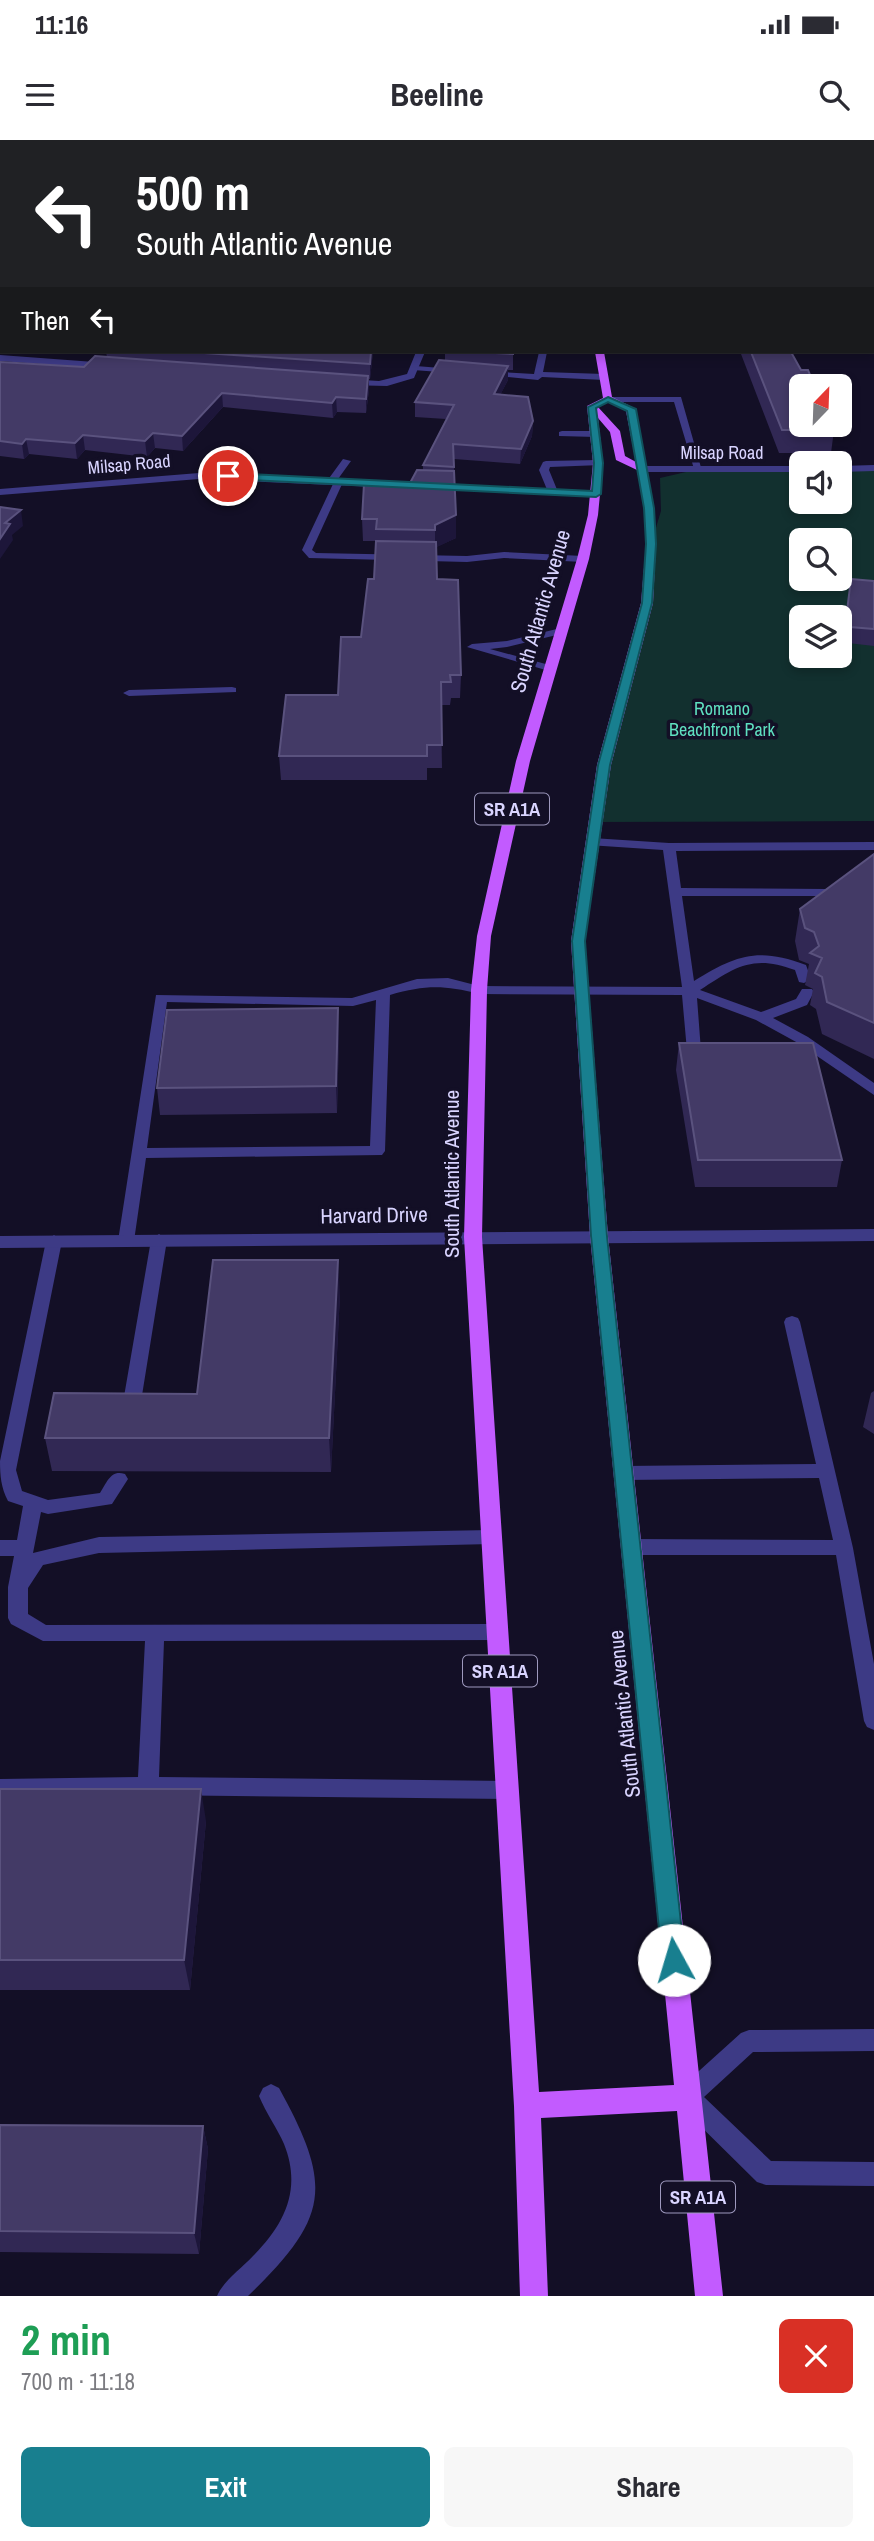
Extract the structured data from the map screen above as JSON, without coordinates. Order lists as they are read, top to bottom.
{
  "streets": {
    "main road": ["South Atlantic Avenue", "SR A1A"],
    "street": ["Milsap Road", "Harvard Drive"]
  },
  "crossings": [
    ["Milsap Road", "South Atlantic Avenue"],
    ["South Atlantic Avenue", "SR A1A"],
    ["South Atlantic Avenue", "Harvard Drive"]
  ],
  "parks": ["Romano Beachfront Park"],
  "north": "top right",
  "page": {
    "status": "11:16",
    "header": "Beeline",
    "turn": ["500 m", "South Atlantic Avenue"],
    "then": "Then",
    "heading": ["2 min", "700 m · 11:18"],
    "buttons": ["Exit", "Share"]
  }
}
